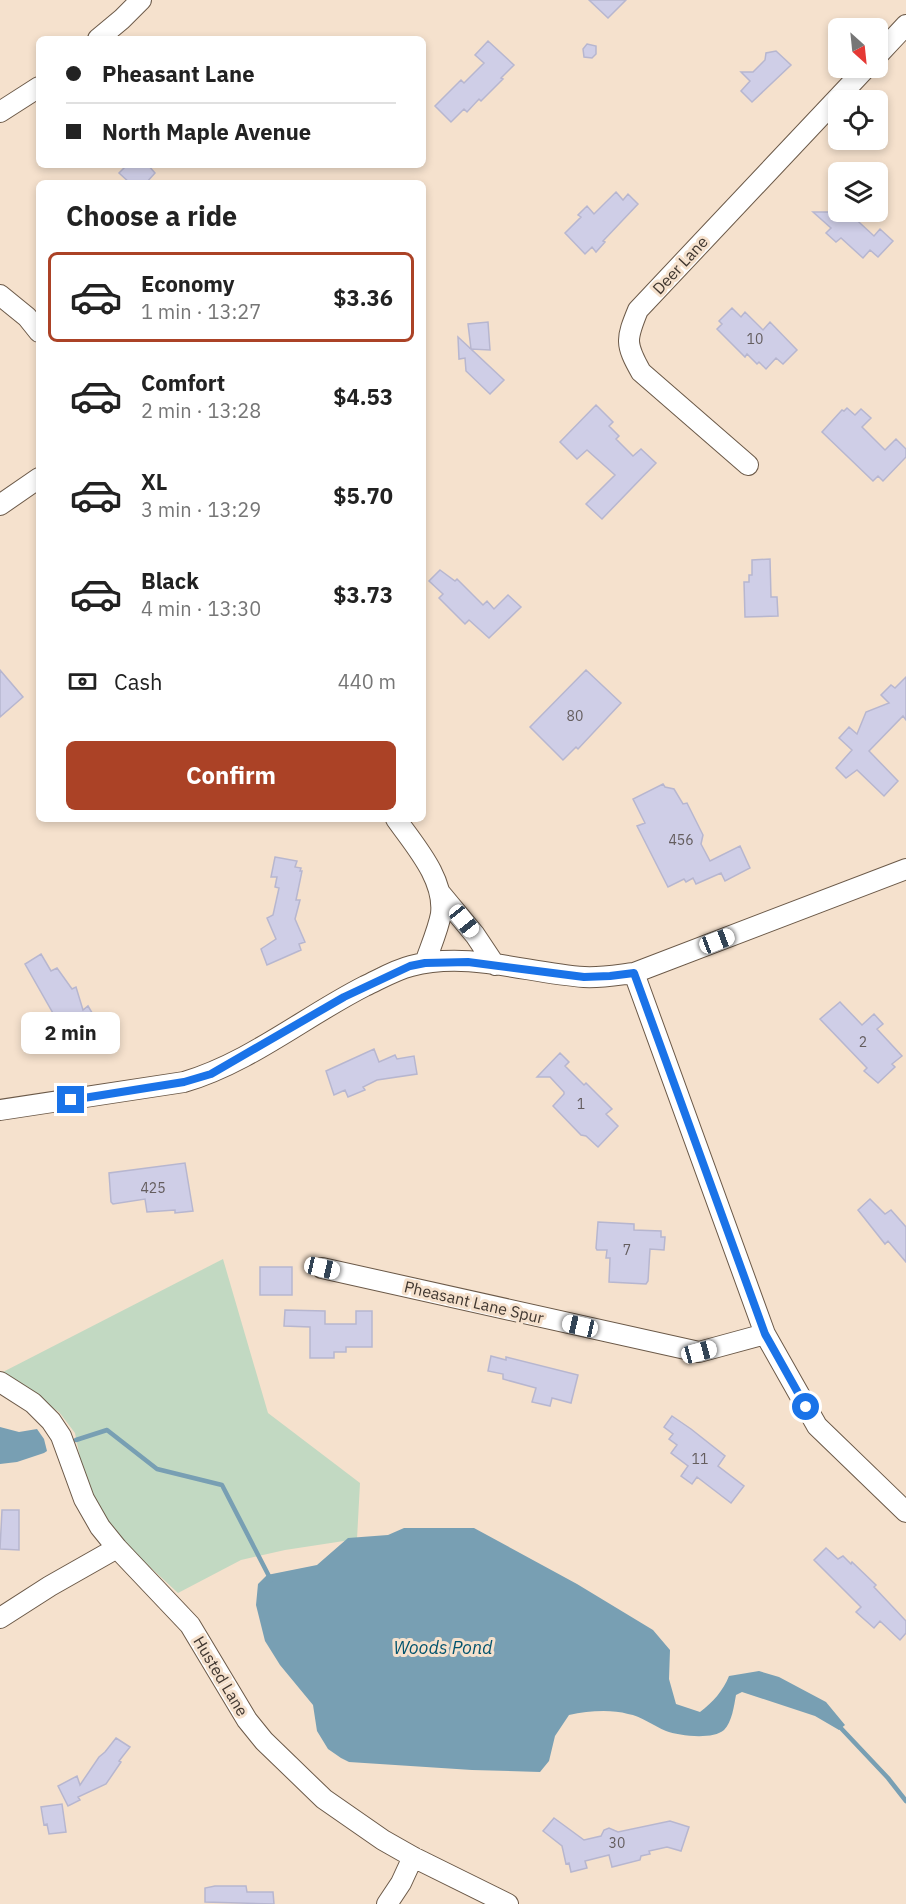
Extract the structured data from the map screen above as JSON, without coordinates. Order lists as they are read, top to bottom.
{
  "streets": {
    "street": ["Deer Lane", "Pheasant Lane Spur", "Husted Lane"]
  },
  "water": ["Woods Pond"],
  "house_numbers": [
    "10",
    "80",
    "456",
    "2",
    "1",
    "425",
    "7",
    "11",
    "30"
  ],
  "north": "bottom right",
  "page": {
    "banner": ["Pheasant Lane", "North Maple Avenue"],
    "heading": "Choose a ride",
    "list": [
      {
        "name": "Economy",
        "note": "1 min · 13:27",
        "value": "$3.36"
      },
      {
        "name": "Comfort",
        "note": "2 min · 13:28",
        "value": "$4.53"
      },
      {
        "name": "XL",
        "note": "3 min · 13:29",
        "value": "$5.70"
      },
      {
        "name": "Black",
        "note": "4 min · 13:30",
        "value": "$3.73"
      }
    ],
    "pay": ["Cash", "440 m"],
    "buttons": "Confirm",
    "bubble": "2 min"
  }
}
